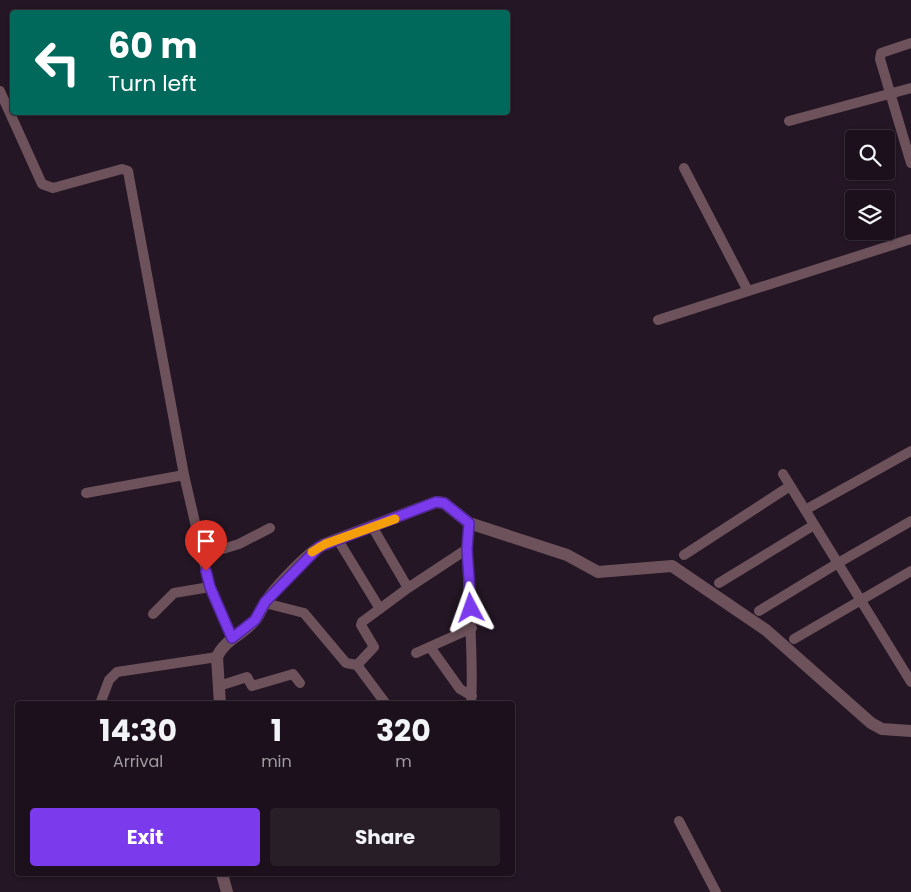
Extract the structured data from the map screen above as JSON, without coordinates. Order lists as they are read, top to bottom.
{
  "page": {
    "turn": ["60 m", "Turn left"],
    "eta": [
      "14:30",
      "Arrival",
      "1",
      "min",
      "320",
      "m"
    ],
    "buttons": ["Exit", "Share"]
  }
}
